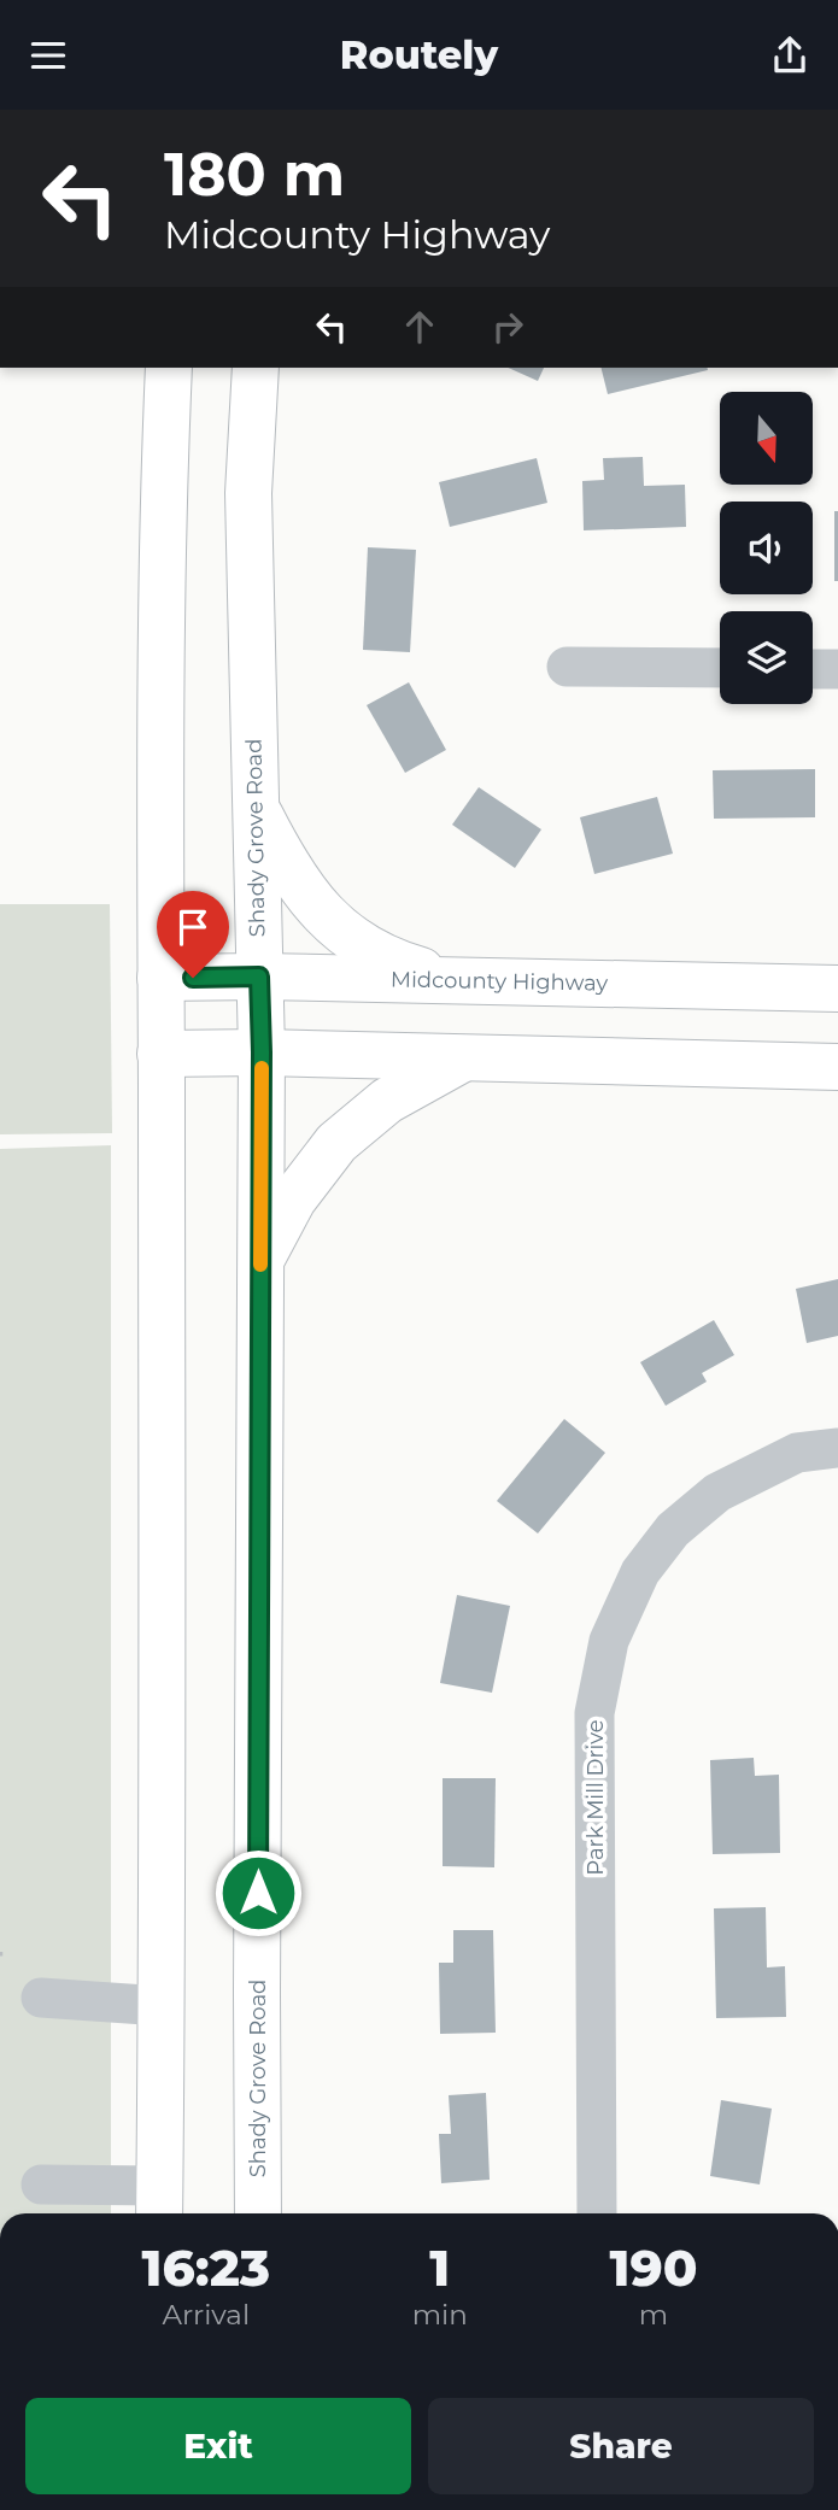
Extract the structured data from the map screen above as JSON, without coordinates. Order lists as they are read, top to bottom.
{
  "streets": {
    "main road": ["Shady Grove Road", "Midcounty Highway"],
    "street": ["Park Mill Drive"]
  },
  "crossings": [
    ["Shady Grove Road", "Midcounty Highway"]
  ],
  "north": "bottom",
  "page": {
    "header": "Routely",
    "turn": ["180 m", "Midcounty Highway"],
    "eta": [
      "16:23",
      "Arrival",
      "1",
      "min",
      "190",
      "m"
    ],
    "buttons": ["Exit", "Share"]
  }
}
